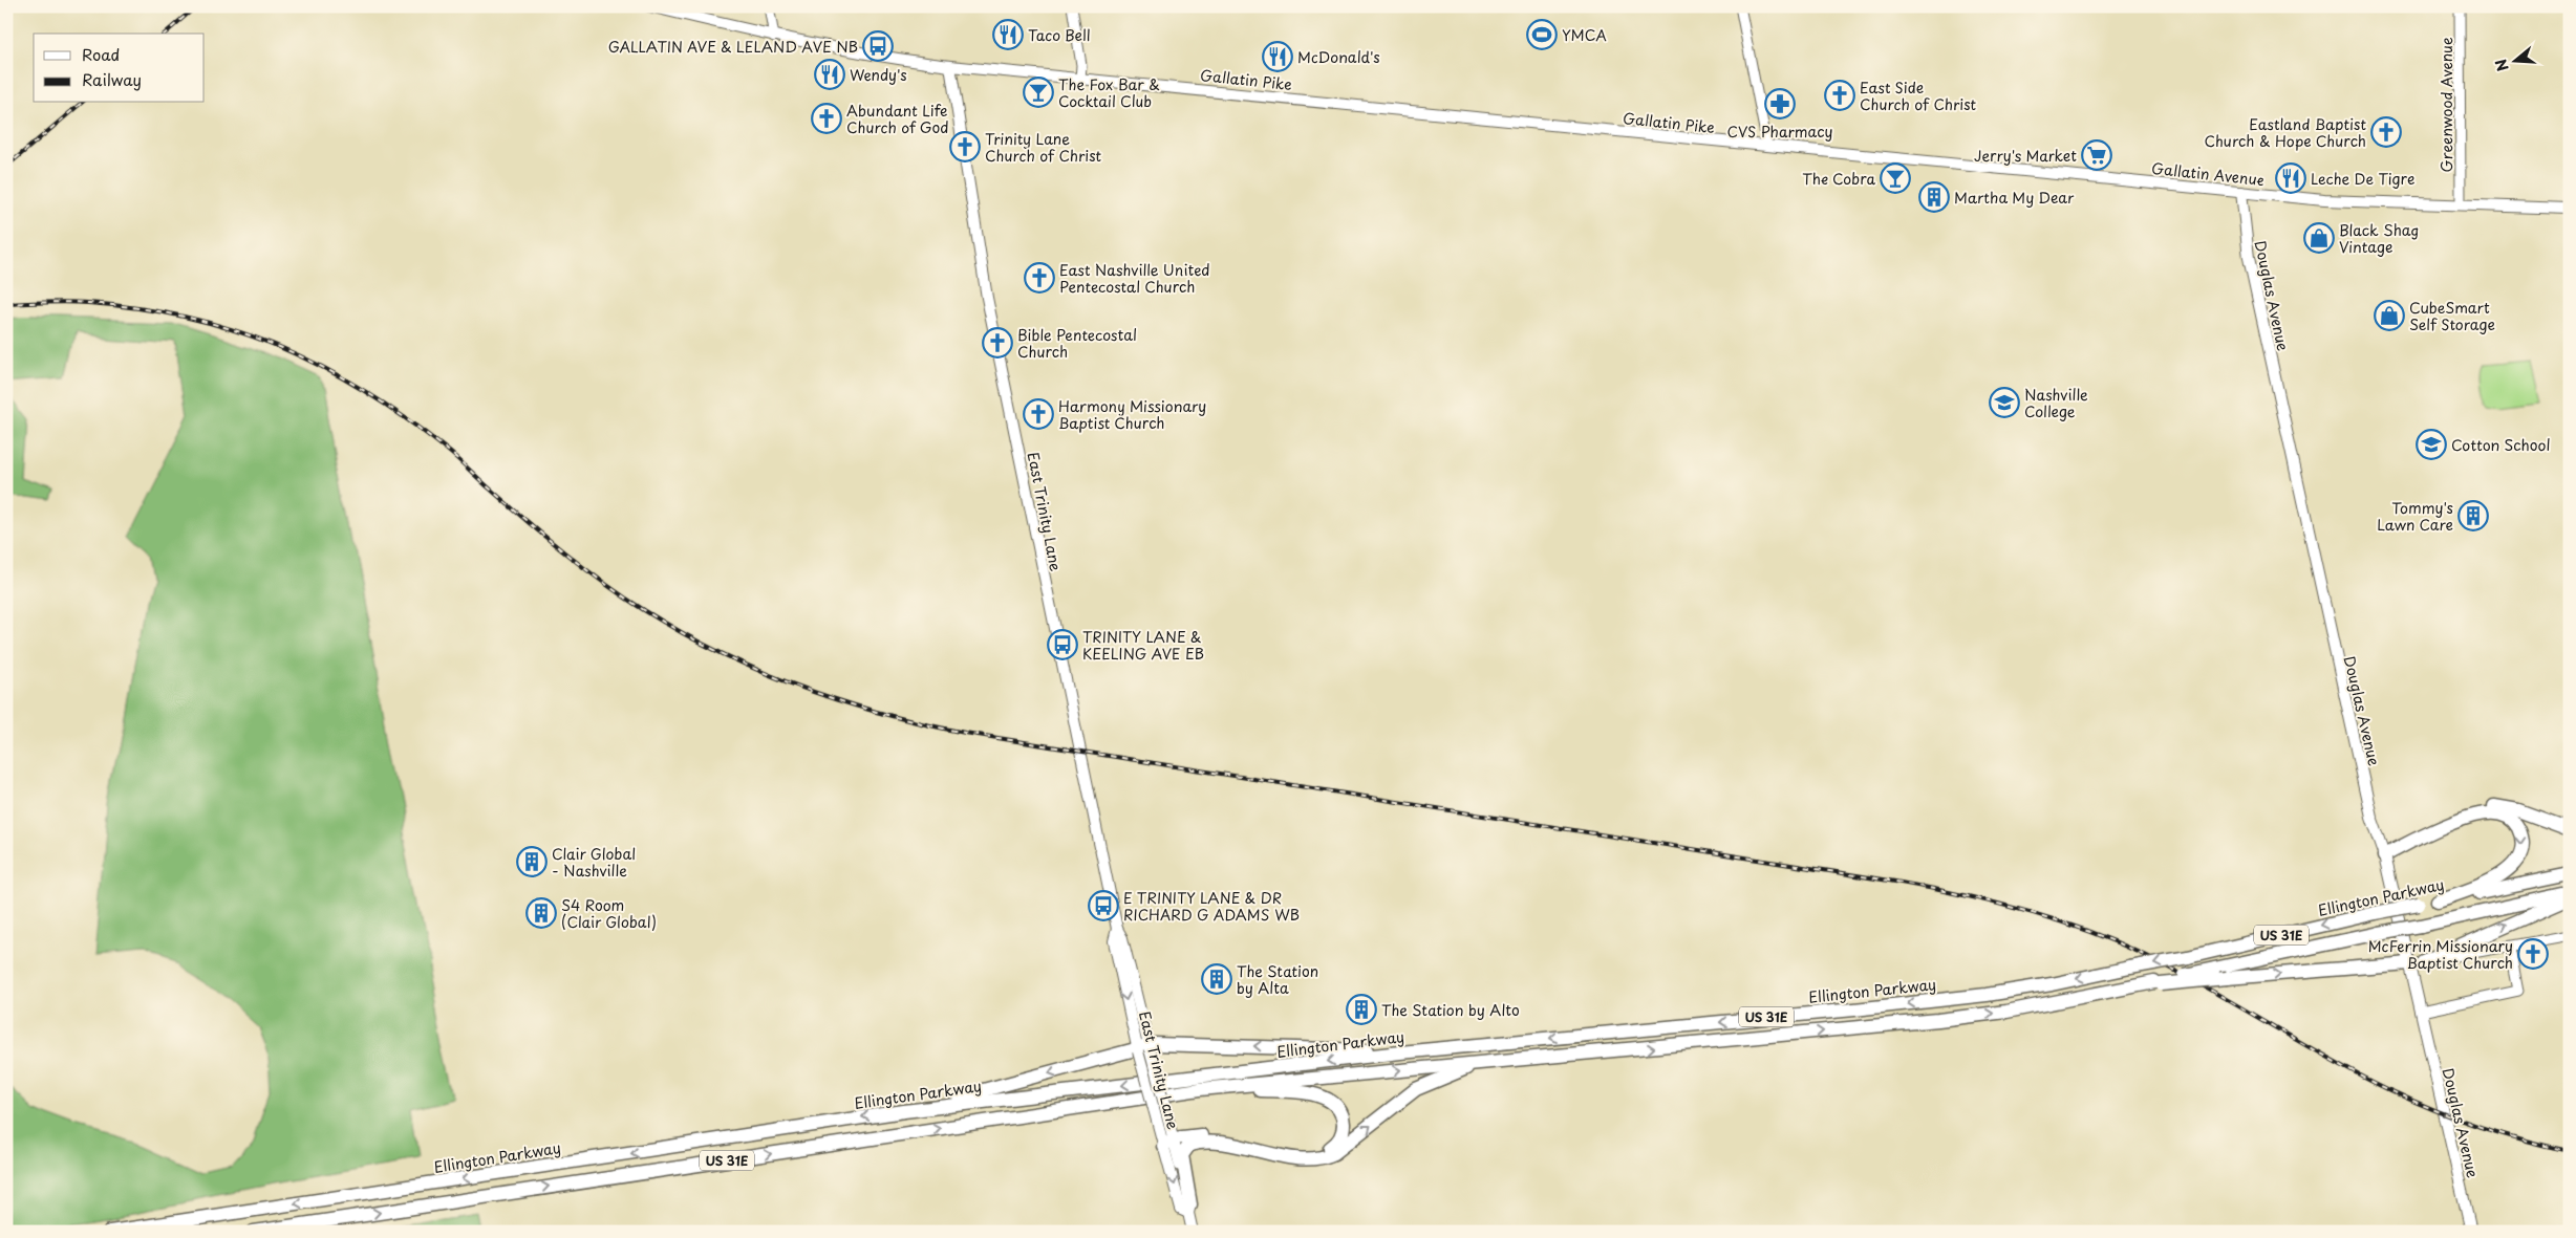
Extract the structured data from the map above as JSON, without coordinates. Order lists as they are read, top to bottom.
{
  "streets": {
    "highway": ["Ellington Parkway", "US 31E"],
    "main road": [
      "Gallatin Pike",
      "Gallatin Avenue",
      "Douglas Avenue",
      "East Trinity Lane"
    ],
    "street": ["Greenwood Avenue"]
  },
  "crossings": [
    ["Gallatin Pike", "Gallatin Avenue"],
    ["Gallatin Pike", "East Trinity Lane"],
    ["Greenwood Avenue", "Gallatin Avenue"],
    ["Gallatin Avenue", "Douglas Avenue"],
    ["Ellington Parkway", "US 31E"]
  ],
  "places": {
    "restaurant": [
      "Taco Bell",
      "McDonald's",
      "Wendy's",
      "Leche De Tigre"
    ],
    "sports": ["YMCA"],
    "bus stop": ["GALLATIN AVE & LELAND AVE NB", "TRINITY LANE & KEELING AVE EB", "E TRINITY LANE & DR RICHARD G ADAMS WB"],
    "bar": ["The Fox Bar & Cocktail Club", "The Cobra"],
    "church": [
      "East Side Church of Christ",
      "Abundant Life Church of God",
      "Eastland Baptist Church & Hope Church",
      "Trinity Lane Church of Christ",
      "East Nashville United Pentecostal Church",
      "Bible Pentecostal Church",
      "Harmony Missionary Baptist Church",
      "McFerrin Missionary Baptist Church"
    ],
    "pharmacy": ["CVS Pharmacy"],
    "supermarket": ["Jerry's Market"],
    "building": [
      "Martha My Dear",
      "Tommy's Lawn Care",
      "Clair Global - Nashville",
      "S4 Room (Clair Global)",
      "The Station by Alta",
      "The Station by Alto"
    ],
    "shop": ["Black Shag Vintage", "CubeSmart Self Storage"],
    "school or university": ["Nashville College", "Cotton School"]
  },
  "legend": ["Road", "Railway"],
  "north": "left"
}
